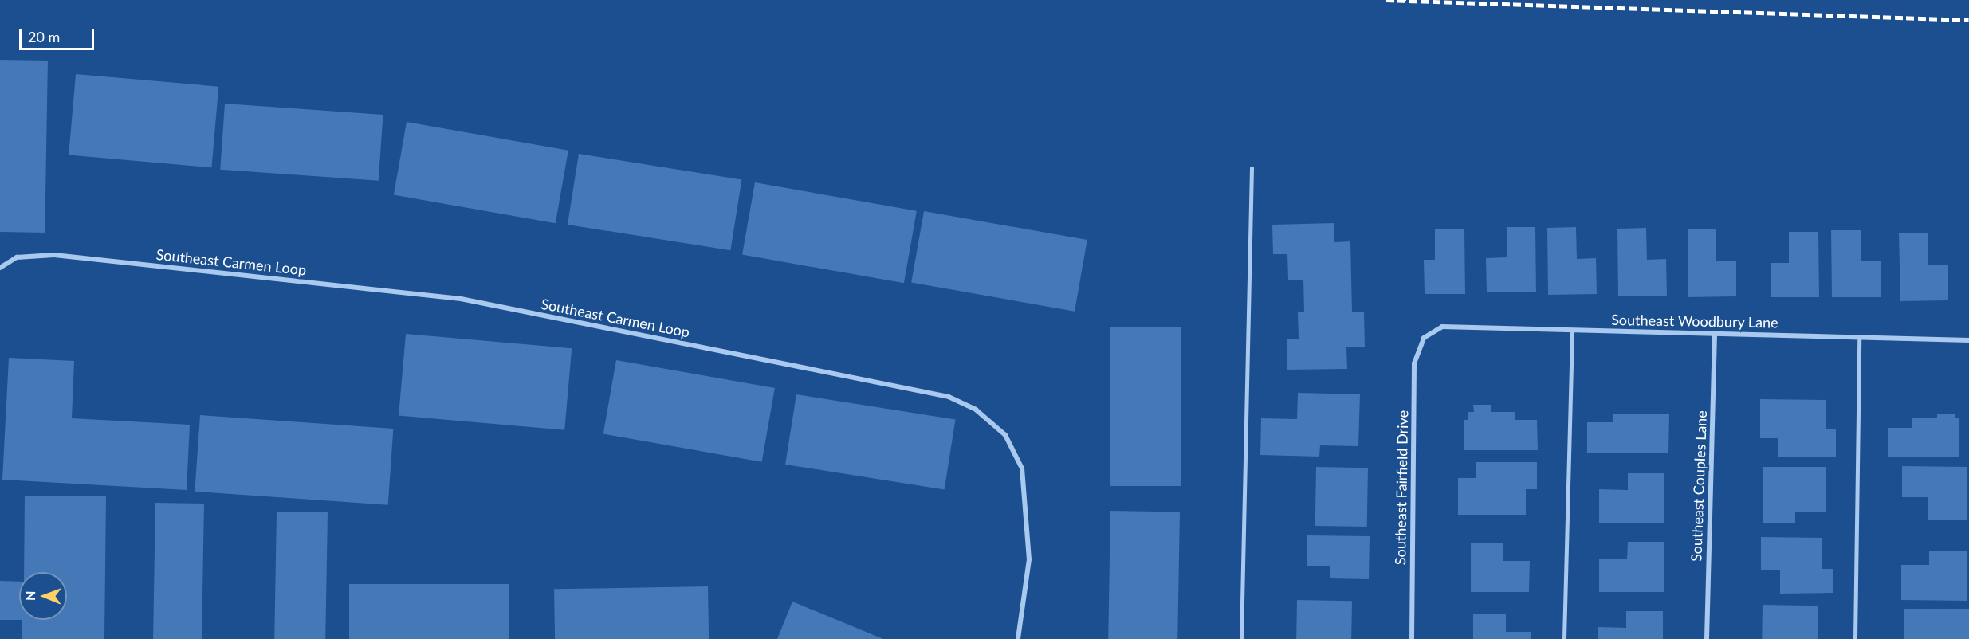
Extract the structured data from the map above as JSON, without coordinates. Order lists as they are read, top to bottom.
{
  "streets": {
    "street": [
      "Southeast Carmen Loop",
      "Southeast Woodbury Lane",
      "Southeast Couples Lane",
      "Southeast Fairfield Drive"
    ]
  },
  "crossings": [
    ["Southeast Woodbury Lane", "Southeast Couples Lane"],
    ["Southeast Woodbury Lane", "Southeast Fairfield Drive"]
  ],
  "scale_bar": "20 m",
  "north": "left"
}
